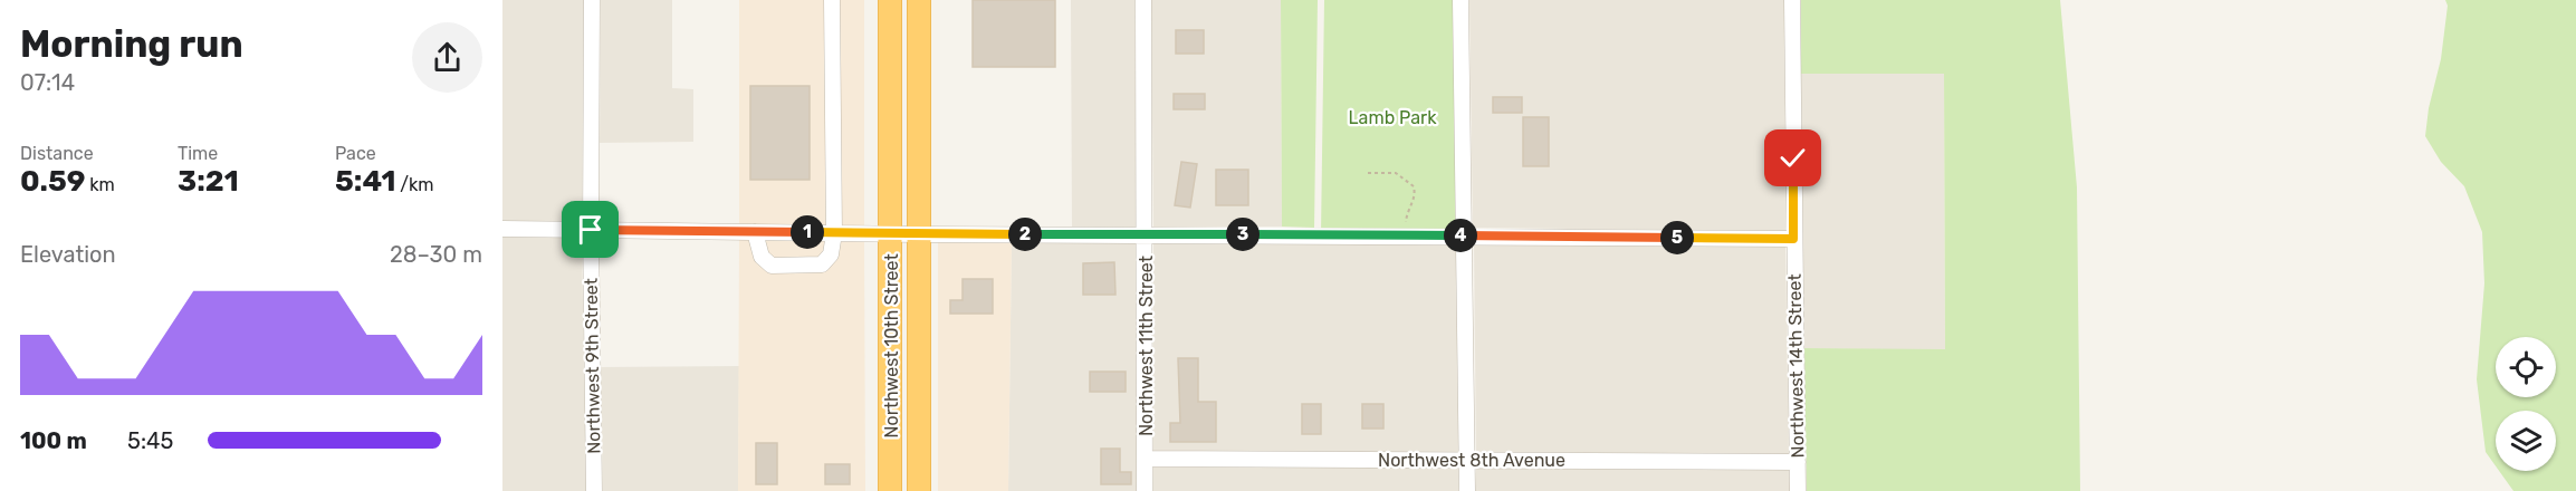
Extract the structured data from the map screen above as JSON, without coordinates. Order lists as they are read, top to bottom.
{
  "streets": {
    "highway": ["Northwest 10th Street"],
    "street": [
      "Northwest 11th Street",
      "Northwest 9th Street",
      "Northwest 14th Street",
      "Northwest 8th Avenue"
    ]
  },
  "crossings": [
    ["Northwest 11th Street", "Northwest 8th Avenue"],
    ["Northwest 14th Street", "Northwest 8th Avenue"]
  ],
  "parks": ["Lamb Park"],
  "page": {
    "heading": ["Morning run", "07:14"],
    "stats": [
      ["Distance", "0.59 km"],
      ["Time", "3:21"],
      ["Pace", "5:41 /km"]
    ],
    "pins": [
      "1",
      "2",
      "3",
      "4",
      "5"
    ],
    "chart": ["Elevation", "28–30 m"],
    "list": [
      {
        "name": "100 m",
        "note": "5:45"
      }
    ]
  }
}
